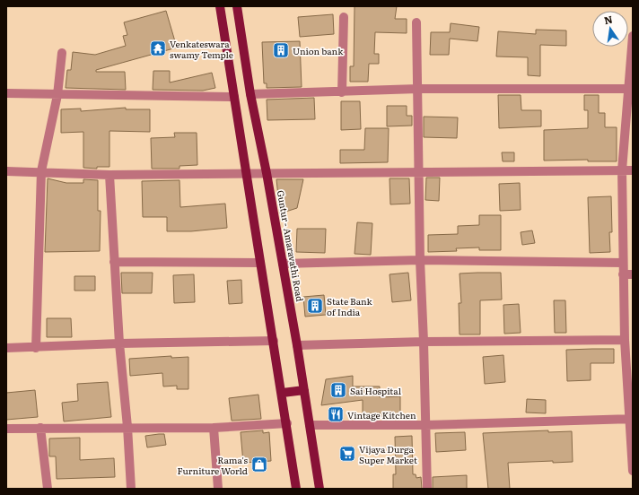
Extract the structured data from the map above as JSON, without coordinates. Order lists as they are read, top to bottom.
{
  "streets": {
    "main road": ["Guntur - Amaravathi Road"]
  },
  "places": {
    "temple": ["Venkateswara swamy Temple"],
    "building": ["Union bank", "State Bank of India", "Sai Hospital"],
    "restaurant": ["Vintage Kitchen"],
    "supermarket": ["Vijaya Durga Super Market"],
    "shop": ["Rama's Furniture World"]
  },
  "north": "top"
}
